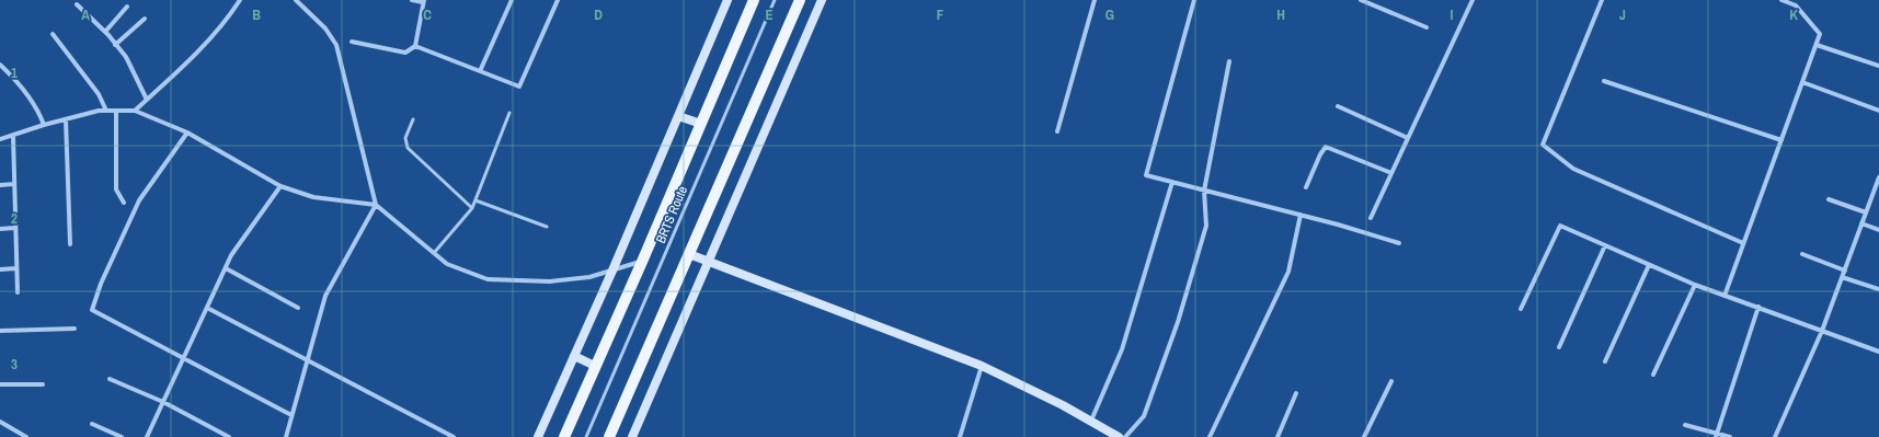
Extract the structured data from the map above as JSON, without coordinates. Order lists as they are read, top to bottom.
{
  "streets": {
    "lane": ["BRTS Route"]
  },
  "grid": {
    "columns": [
      "A",
      "B",
      "C",
      "D",
      "E",
      "F",
      "G",
      "H",
      "I",
      "J",
      "K"
    ],
    "rows": ["1", "2", "3"]
  }
}
